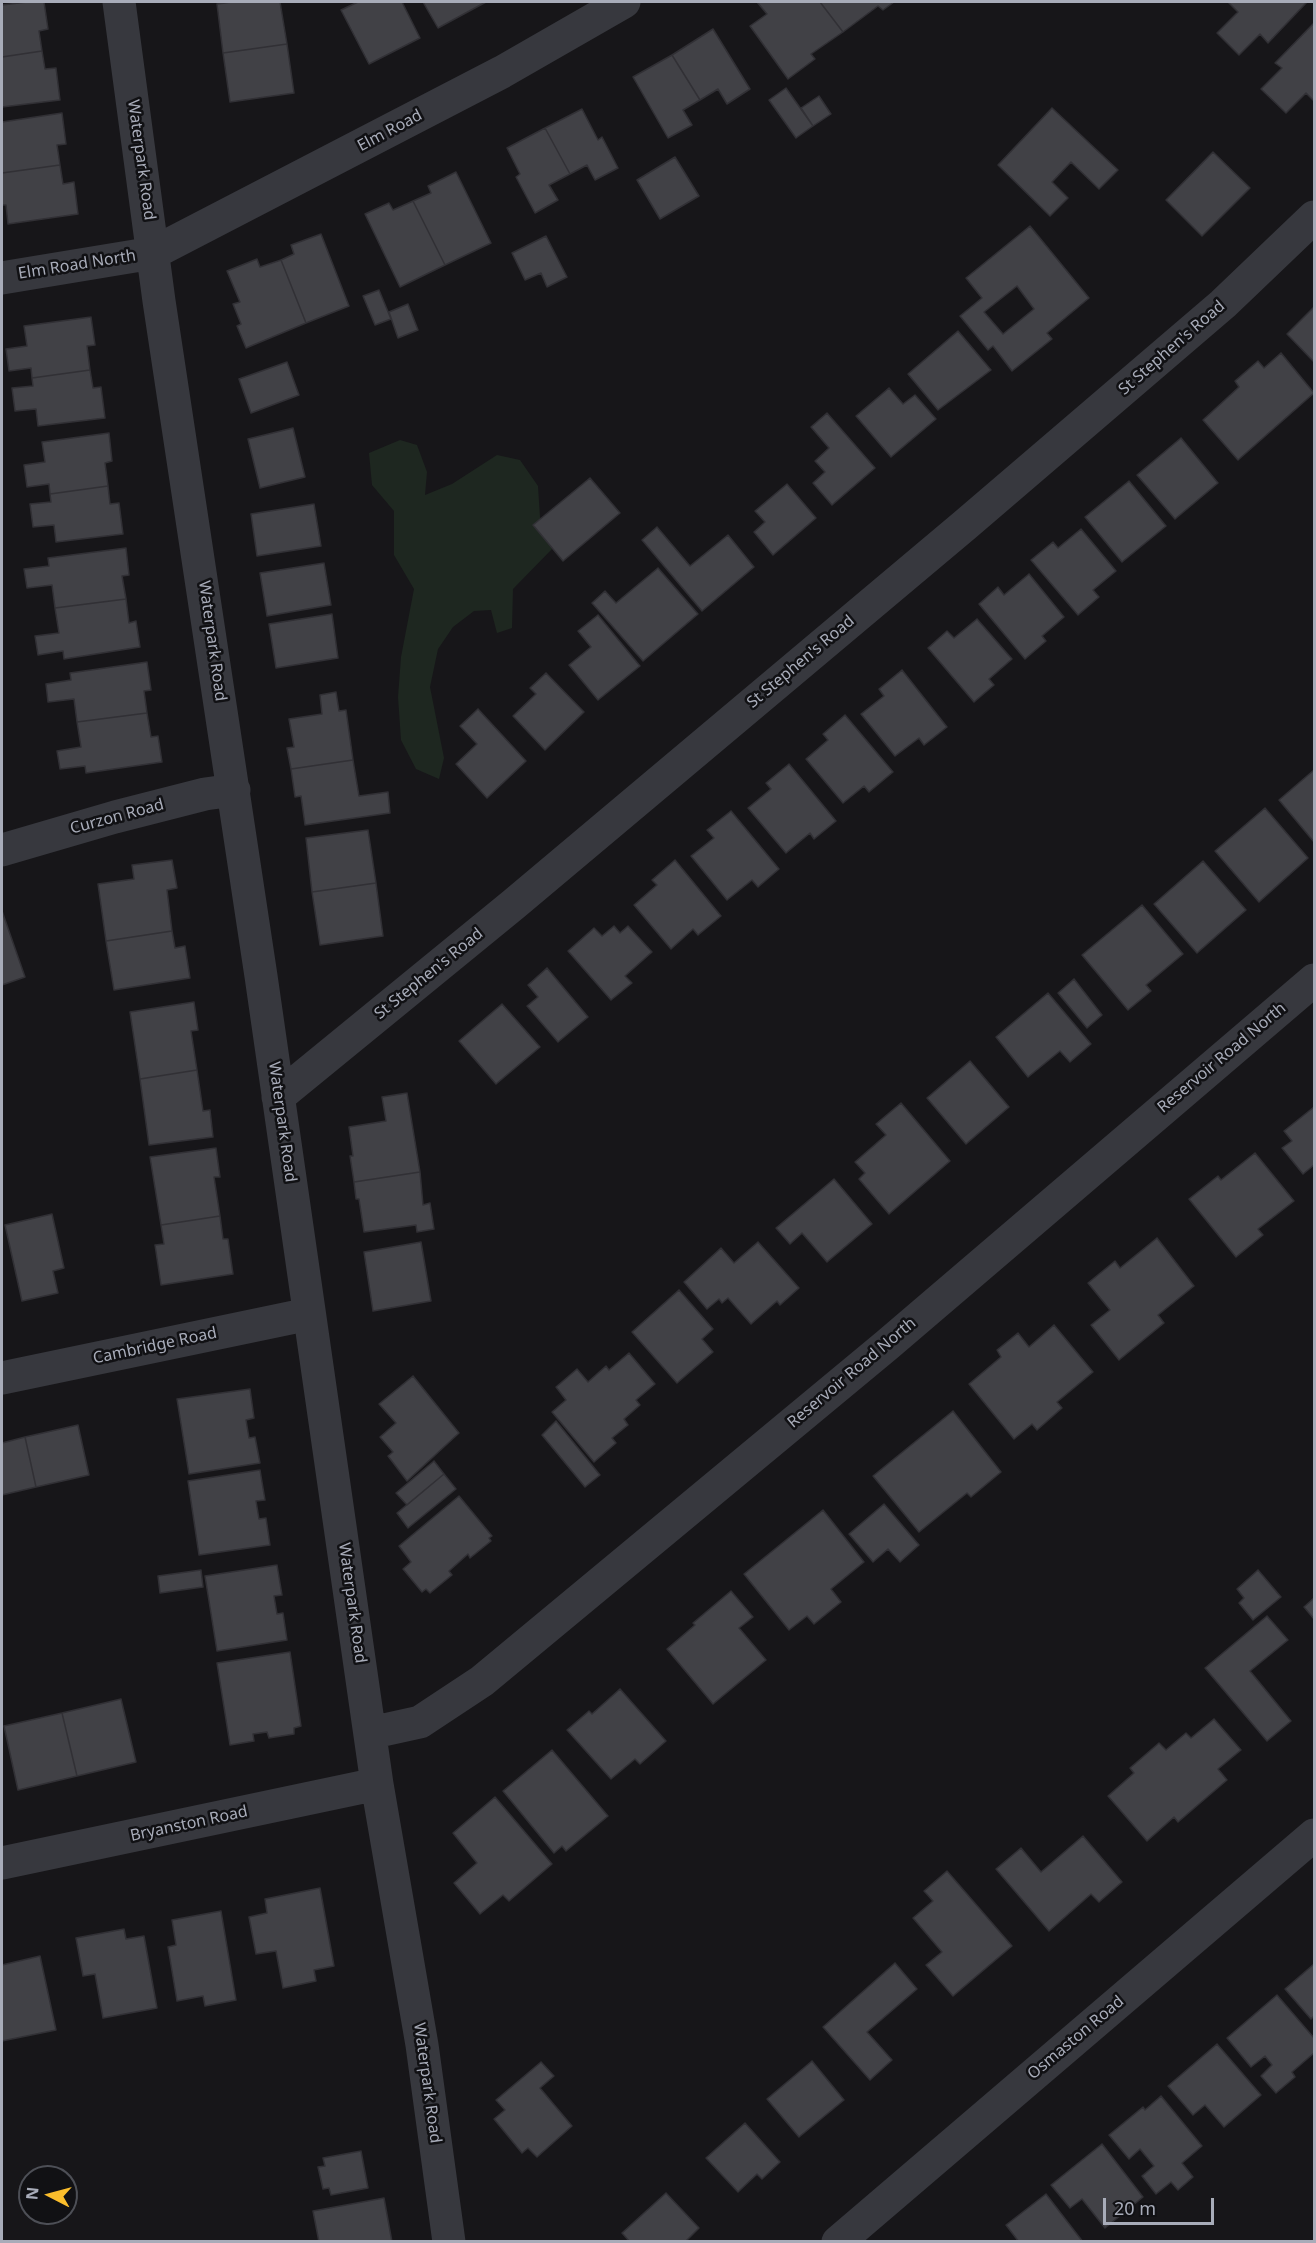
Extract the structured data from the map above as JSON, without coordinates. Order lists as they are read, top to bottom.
{
  "streets": {
    "street": [
      "Elm Road",
      "Waterpark Road",
      "Elm Road North",
      "St Stephen's Road",
      "Curzon Road",
      "Reservoir Road North",
      "Cambridge Road",
      "Bryanston Road",
      "Osmaston Road"
    ]
  },
  "crossings": [
    ["Elm Road", "Waterpark Road"],
    ["Elm Road", "Elm Road North"],
    ["Waterpark Road", "Elm Road North"],
    ["Waterpark Road", "St Stephen's Road"],
    ["Waterpark Road", "Curzon Road"],
    ["Waterpark Road", "Reservoir Road North"],
    ["Waterpark Road", "Cambridge Road"],
    ["Waterpark Road", "Bryanston Road"]
  ],
  "scale_bar": "20 m",
  "north": "left"
}
